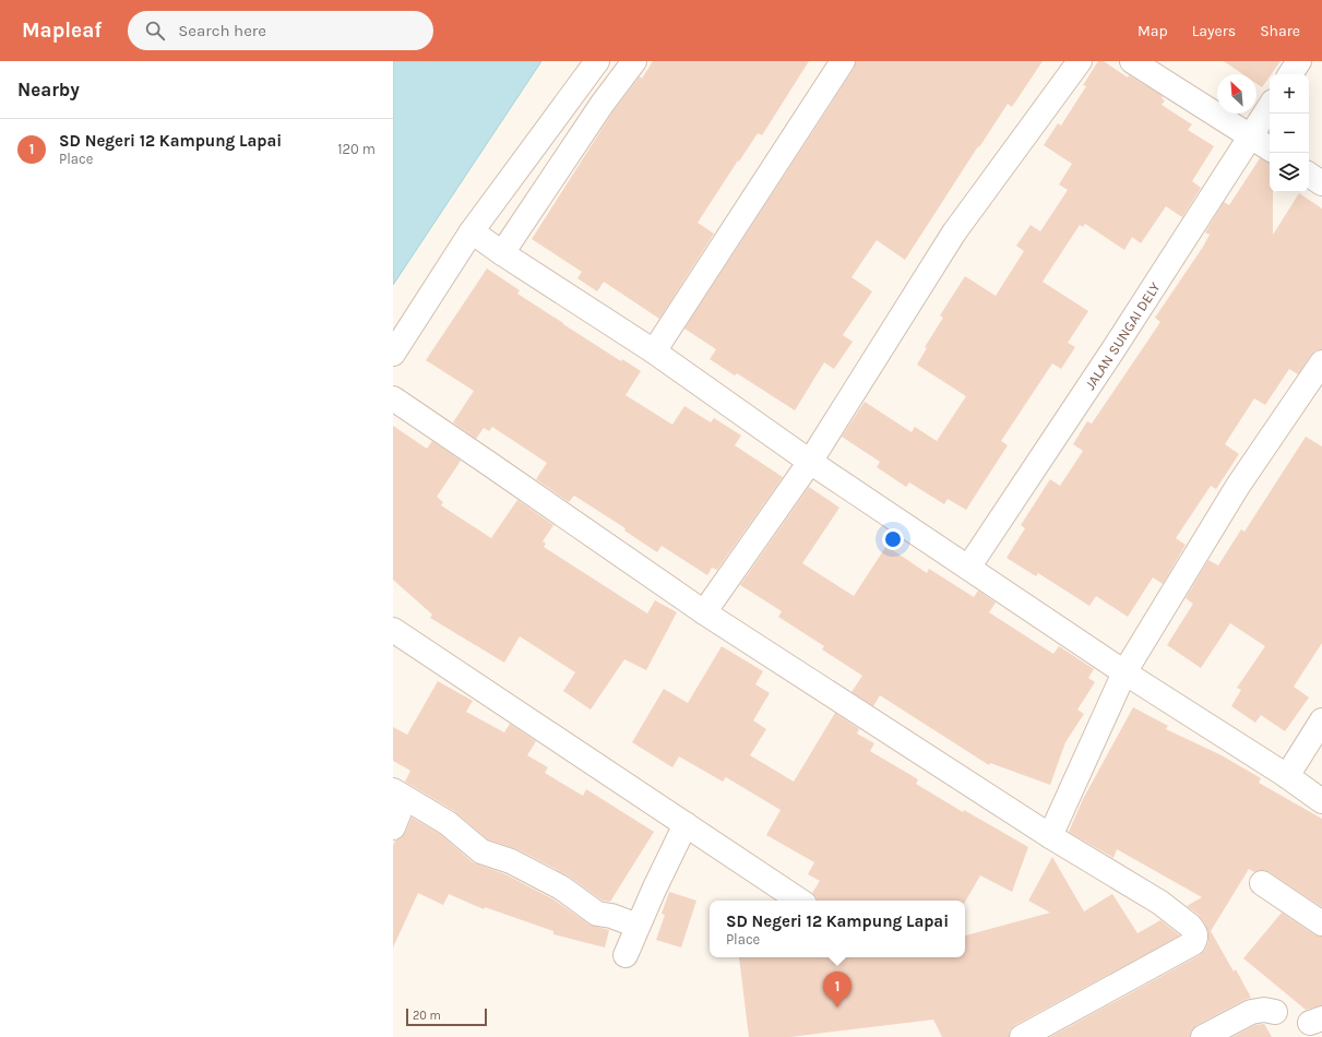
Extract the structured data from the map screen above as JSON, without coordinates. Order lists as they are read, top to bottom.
{
  "streets": {
    "street": ["JALAN SUNGAI DELY"]
  },
  "scale_bar": "20 m",
  "north": "top left",
  "page": {
    "header": "Mapleaf",
    "search": "Search here",
    "nav": ["Map", "Layers", "Share"],
    "heading": "Nearby",
    "map_buttons": ["+", "−"],
    "list": [
      {
        "mark": "1",
        "name": "SD Negeri 12 Kampung Lapai",
        "note": "Place",
        "value": "120 m"
      }
    ],
    "popup": ["SD Negeri 12 Kampung Lapai", "Place"],
    "pins": "1",
    "scale": "20 m"
  }
}
